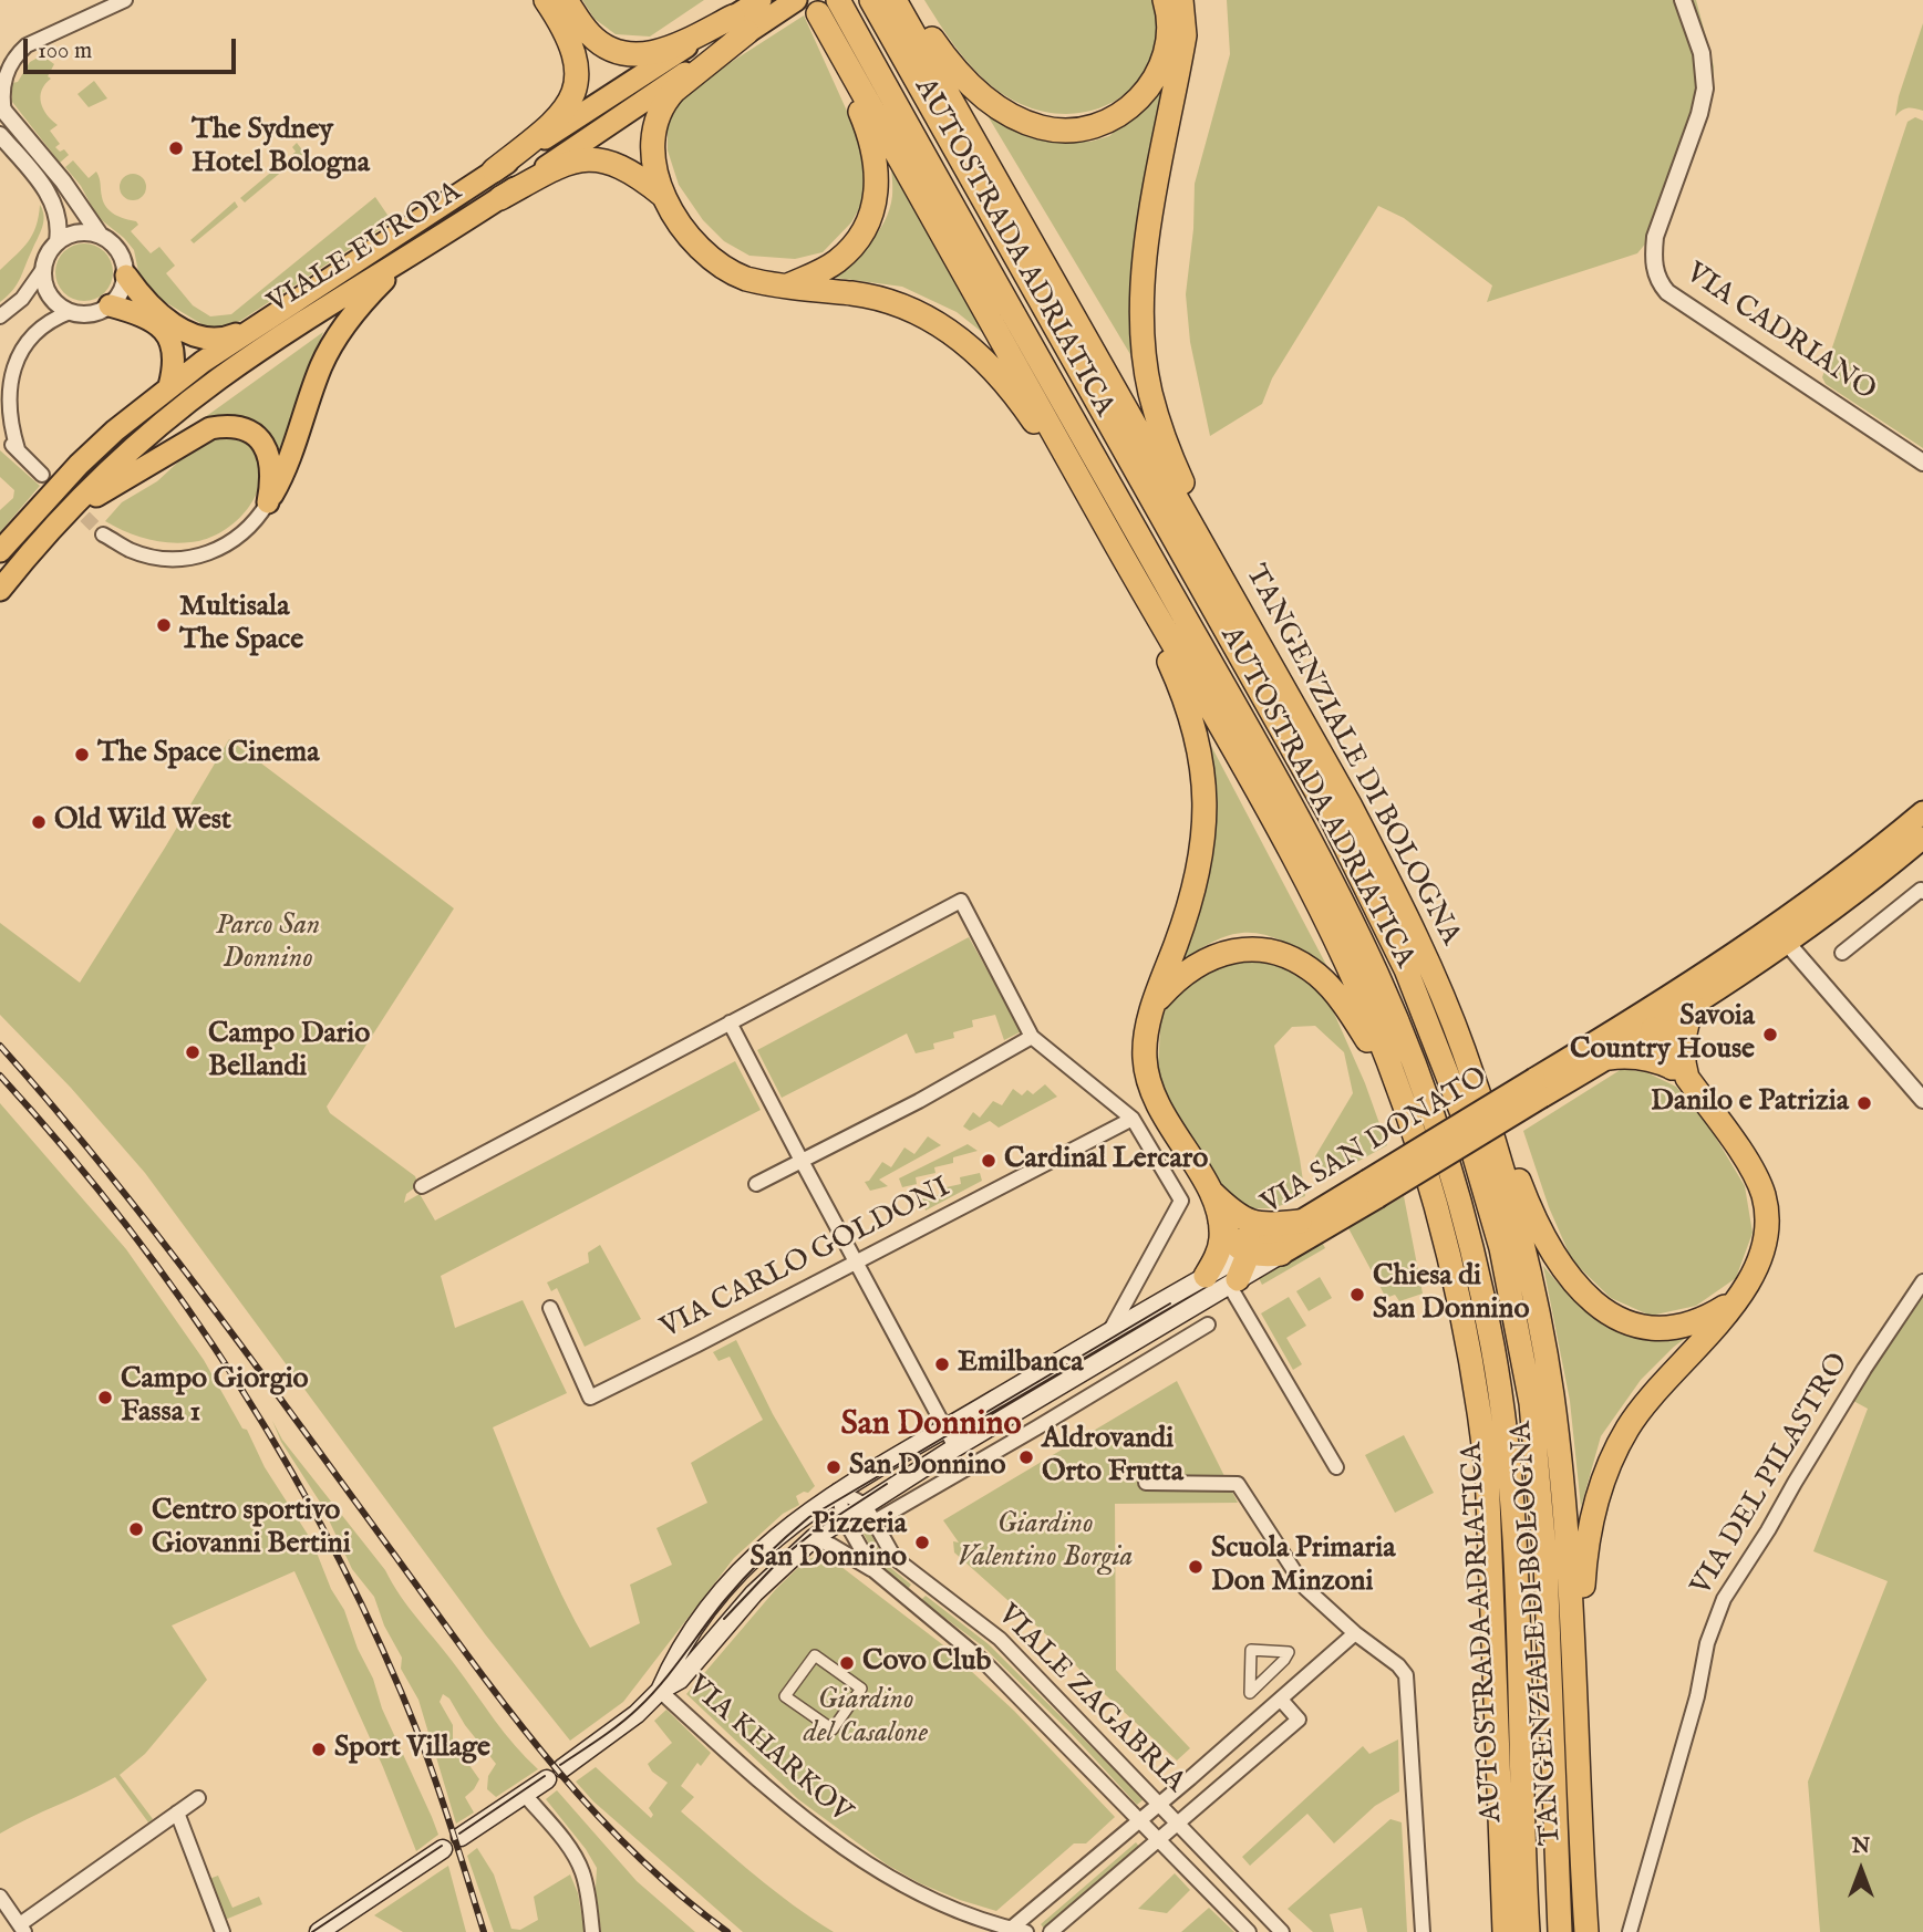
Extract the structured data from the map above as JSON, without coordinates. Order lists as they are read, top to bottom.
{
  "streets": {
    "highway": ["AUTOSTRADA ADRIATICA", "TANGENZIALE DI BOLOGNA"],
    "main road": ["VIALE EUROPA", "VIA SAN DONATO"],
    "street": [
      "VIA CADRIANO",
      "VIA CARLO GOLDONI",
      "VIA DEL PILASTRO",
      "VIALE ZAGABRIA",
      "VIA KHARKOV"
    ]
  },
  "crossings": [
    ["VIA SAN DONATO", "VIALE ZAGABRIA"],
    ["VIA SAN DONATO", "VIA KHARKOV"]
  ],
  "districts": ["San Donnino"],
  "parks": ["Parco San Donnino", "Giardino Valentino Borgia", "Giardino del Casalone"],
  "places": [
    "The Sydney Hotel Bologna",
    "Multisala The Space",
    "The Space Cinema",
    "Old Wild West",
    "Savoia Country House",
    "Campo Dario Bellandi",
    "Danilo e Patrizia",
    "Cardinal Lercaro",
    "Chiesa di San Donnino",
    "Emilbanca",
    "Campo Giorgio Fassa 1",
    "Aldrovandi Orto Frutta",
    "San Donnino",
    "Centro sportivo Giovanni Bertini",
    "Pizzeria San Donnino",
    "Scuola Primaria Don Minzoni",
    "Covo Club",
    "Sport Village"
  ],
  "scale_bar": "100 m",
  "north": "top"
}
